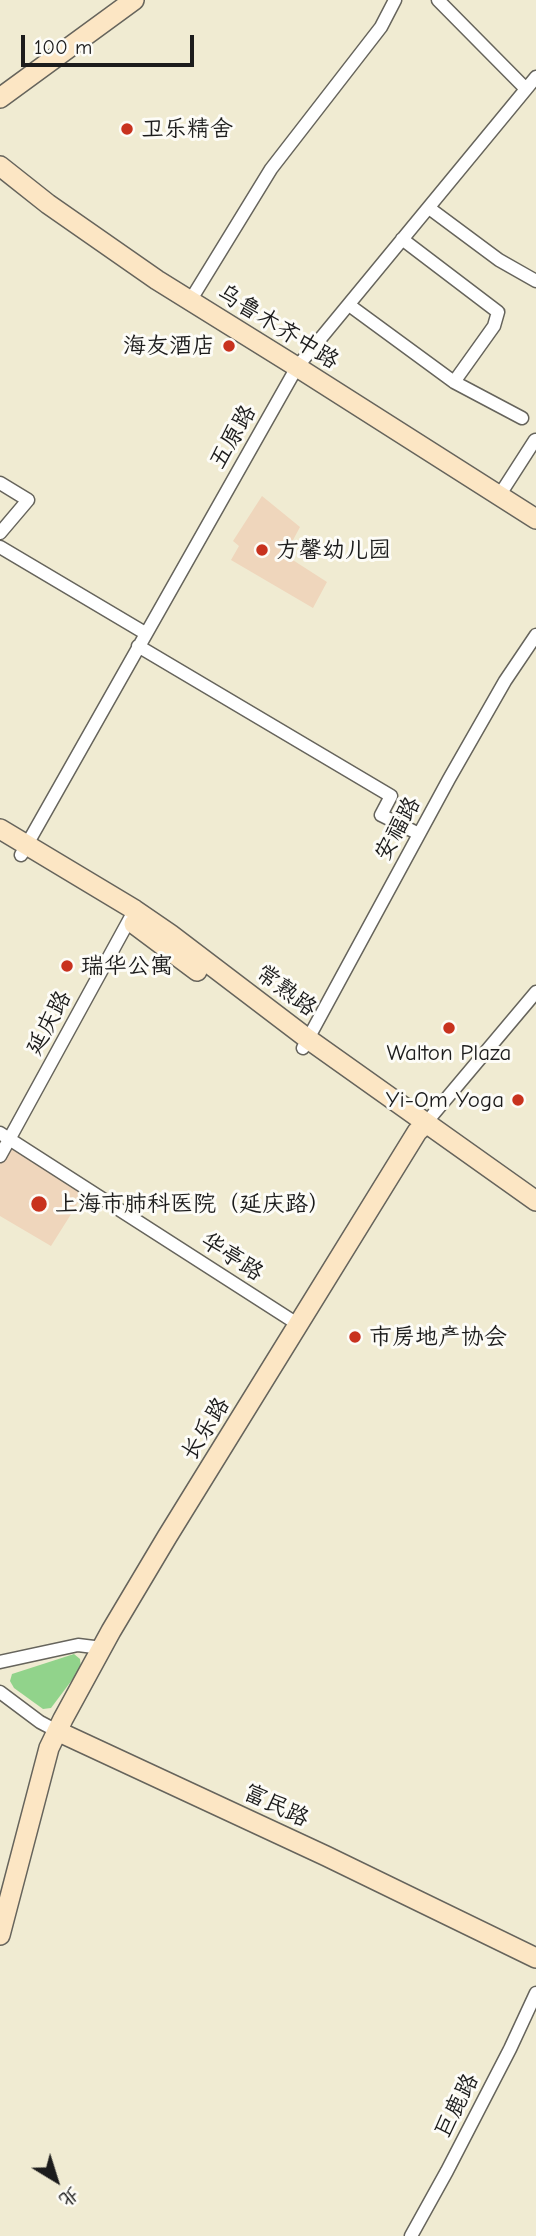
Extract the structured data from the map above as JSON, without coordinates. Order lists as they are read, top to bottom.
{
  "streets": {
    "street": [
      "乌鲁木齐中路",
      "五原路",
      "安福路",
      "常熟路",
      "延庆路",
      "华亭路",
      "长乐路",
      "富民路",
      "巨鹿路"
    ]
  },
  "crossings": [
    ["乌鲁木齐中路", "五原路"],
    ["五原路", "常熟路"],
    ["安福路", "常熟路"],
    ["常熟路", "延庆路"],
    ["常熟路", "长乐路"],
    ["延庆路", "华亭路"],
    ["华亭路", "长乐路"],
    ["长乐路", "富民路"]
  ],
  "places": [
    "卫乐精舍",
    "海友酒店",
    "方馨幼儿园",
    "瑞华公寓",
    "Walton Plaza",
    "Yi-Om Yoga",
    "上海市肺科医院（延庆路）",
    "市房地产协会"
  ],
  "scale_bar": "100 m",
  "north": "bottom right"
}
